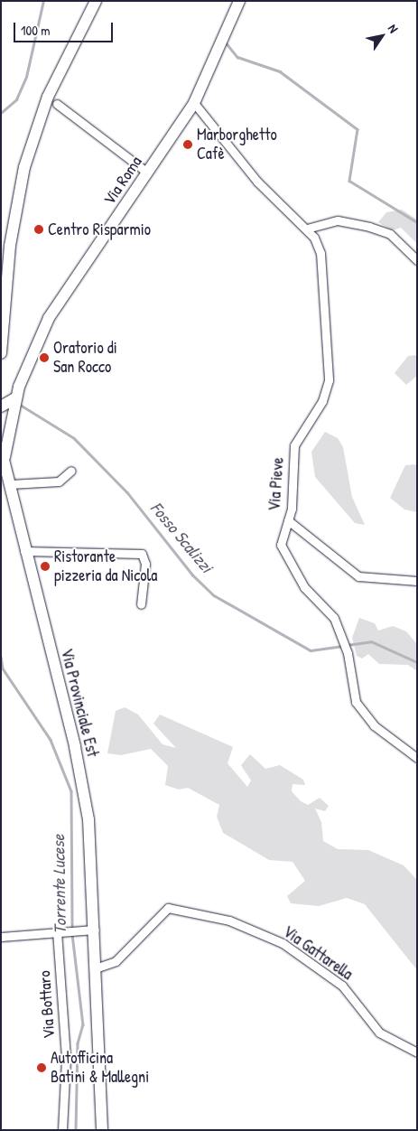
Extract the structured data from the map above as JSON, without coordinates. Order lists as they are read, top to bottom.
{
  "streets": {
    "main road": ["Via Roma", "Via Provinciale Est"],
    "street": ["Via Pieve", "Via Gattarella", "Via Bottaro"]
  },
  "crossings": [
    ["Via Roma", "Via Pieve"],
    ["Via Roma", "Via Provinciale Est"],
    ["Via Provinciale Est", "Via Gattarella"]
  ],
  "water": ["Fosso Scalizzi", "Torrente Lucese"],
  "places": [
    "Marborghetto Cafè",
    "Centro Risparmio",
    "Oratorio di San Rocco",
    "Ristorante pizzeria da Nicola",
    "Autofficina Batini & Mallegni"
  ],
  "scale_bar": "100 m",
  "north": "top right"
}
